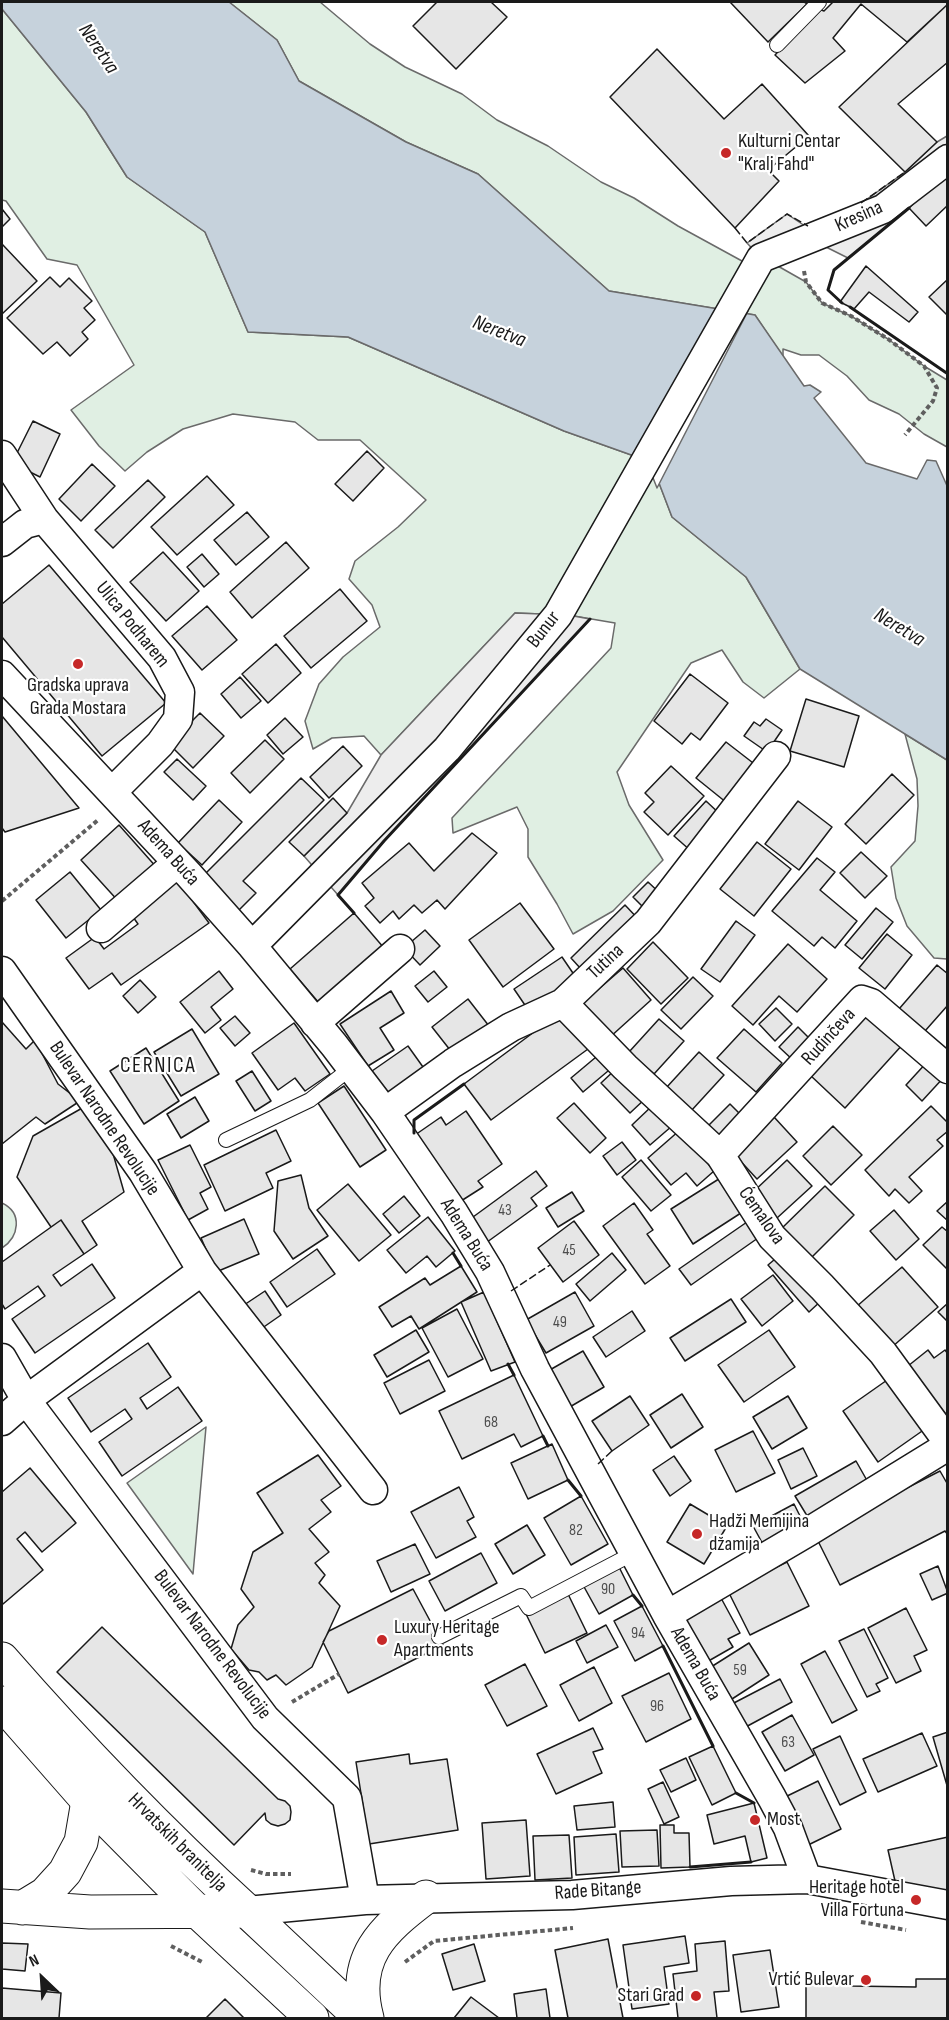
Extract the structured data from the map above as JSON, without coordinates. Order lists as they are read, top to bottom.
{
  "streets": {
    "main road": ["Hrvatskih branitelja"],
    "street": [
      "Kresina",
      "Ulica Podharem",
      "Bunur",
      "Adema Buća",
      "Tutina",
      "Rudinčeva",
      "Bulevar Narodne Revolucije",
      "Ćemalova",
      "Rade Bitange"
    ]
  },
  "crossings": [
    ["Kresina", "Bunur"],
    ["Ulica Podharem", "Adema Buća"],
    ["Bunur", "Adema Buća"],
    ["Adema Buća", "Tutina"],
    ["Adema Buća", "Rade Bitange"],
    ["Tutina", "Ćemalova"],
    ["Rudinčeva", "Ćemalova"],
    ["Bulevar Narodne Revolucije", "Rade Bitange"],
    ["Hrvatskih branitelja", "Rade Bitange"]
  ],
  "districts": ["CERNICA"],
  "water": ["Neretva"],
  "places": [
    "Kulturni Centar \"Kralj Fahd\"",
    "Gradska uprava Grada Mostara",
    "Hadži Memijina džamija",
    "Luxury Heritage Apartments",
    "Most",
    "Heritage hotel Villa Fortuna",
    "Vrtić Bulevar",
    "Stari Grad"
  ],
  "house_numbers": [
    "43",
    "45",
    "49",
    "68",
    "82",
    "90",
    "94",
    "59",
    "96",
    "63"
  ],
  "north": "top left"
}
